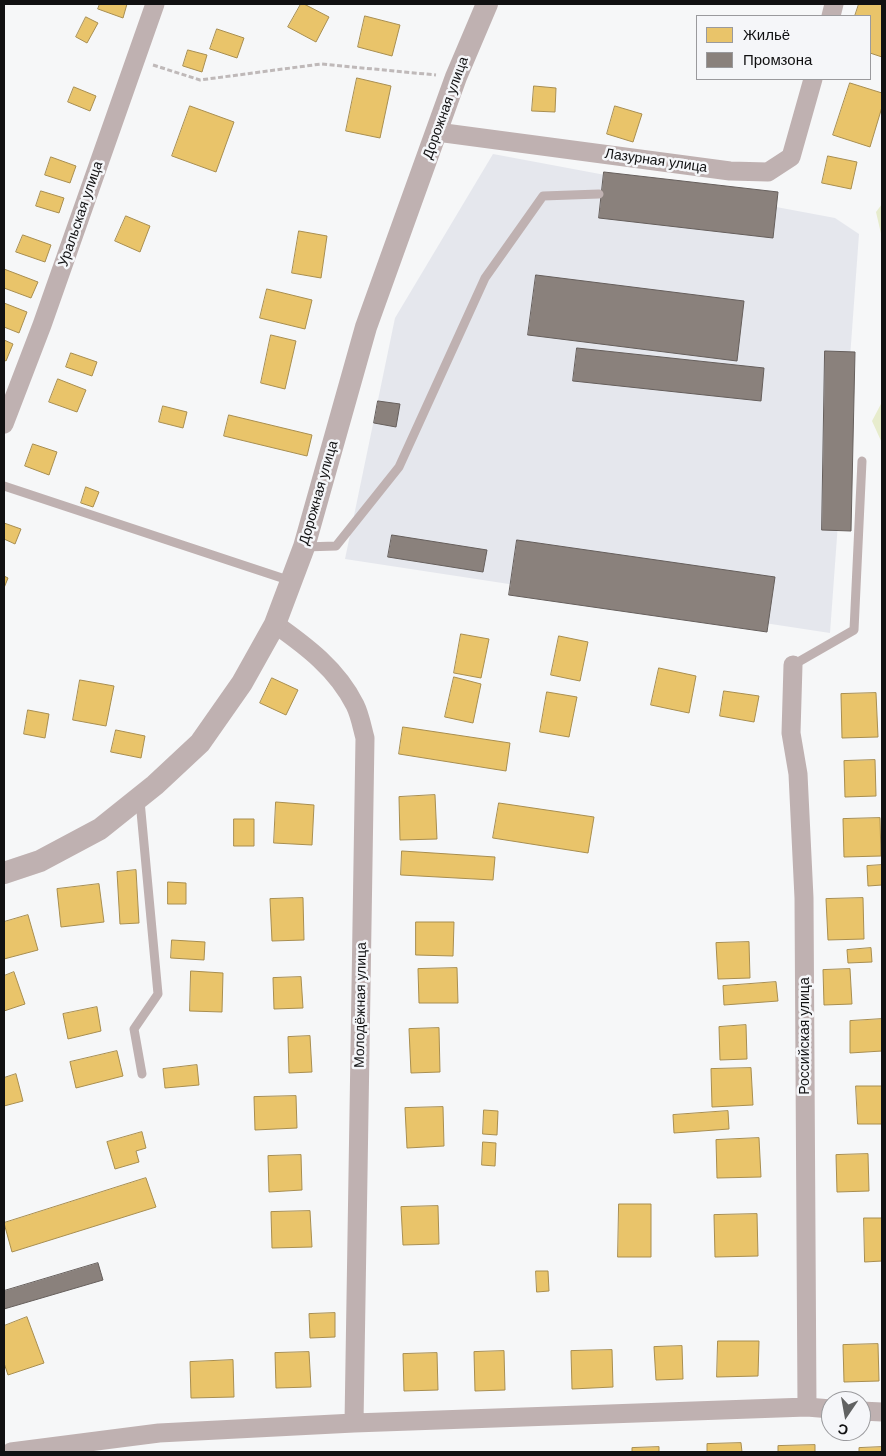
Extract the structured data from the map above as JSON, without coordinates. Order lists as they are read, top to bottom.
{
  "streets": {
    "street": [
      "Дорожная улица",
      "Лазурная улица",
      "Уральская улица",
      "Молодёжная улица",
      "Российская улица"
    ]
  },
  "crossings": [
    ["Дорожная улица", "Лазурная улица"],
    ["Дорожная улица", "Молодёжная улица"]
  ],
  "legend": ["Жильё", "Промзона"],
  "north": "bottom"
}
